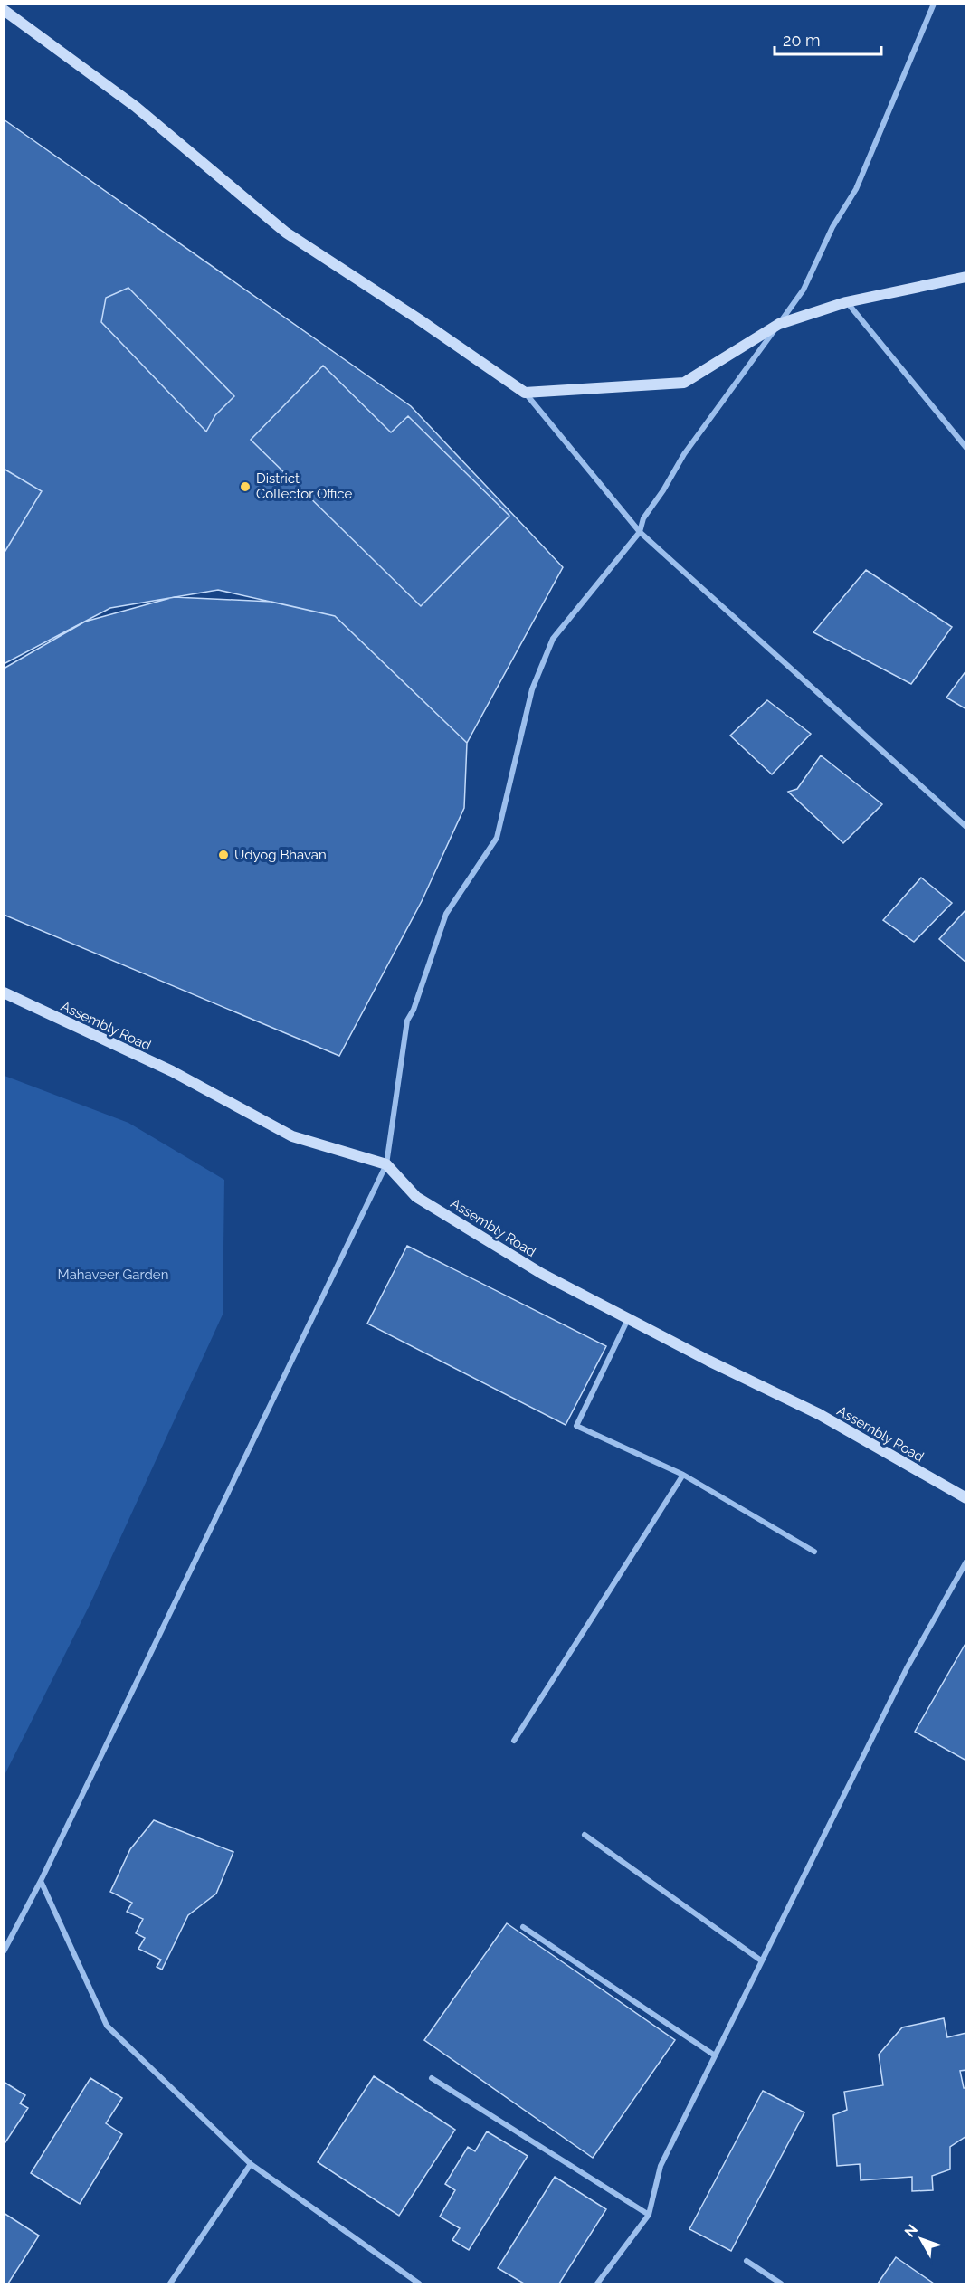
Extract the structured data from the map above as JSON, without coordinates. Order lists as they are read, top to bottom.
{
  "streets": {
    "street": ["Assembly Road"]
  },
  "parks": ["Mahaveer Garden"],
  "places": ["District Collector Office", "Udyog Bhavan"],
  "scale_bar": "20 m",
  "north": "top left"
}
